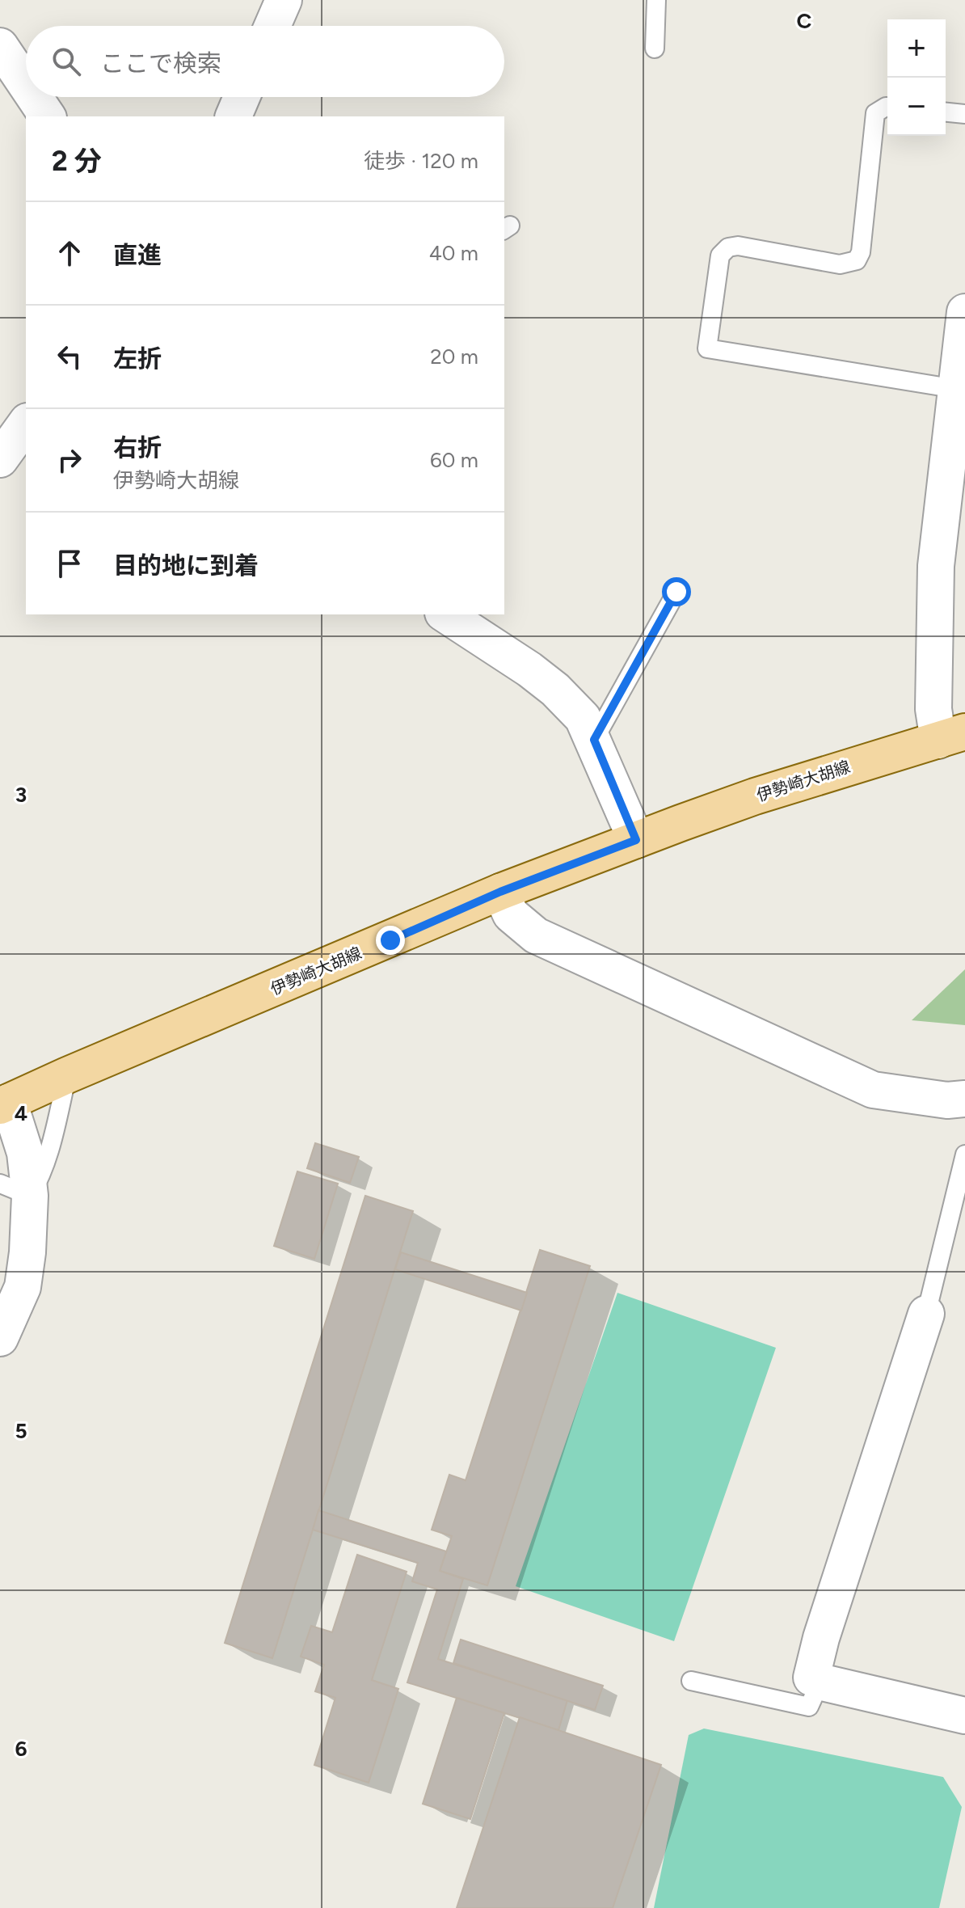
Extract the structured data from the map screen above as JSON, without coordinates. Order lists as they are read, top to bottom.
{
  "streets": {
    "main road": ["伊勢崎大胡線"]
  },
  "page": {
    "map_buttons": ["+", "−"],
    "search": "ここで検索",
    "heading": ["2 分", "徒歩 · 120 m"],
    "list": [
      ["直進", "40 m"],
      ["左折", "20 m"],
      ["右折", "伊勢崎大胡線", "60 m"],
      "目的地に到着"
    ]
  },
  "grid": {
    "columns": ["C"],
    "rows": [
      "3",
      "4",
      "5",
      "6"
    ]
  }
}
